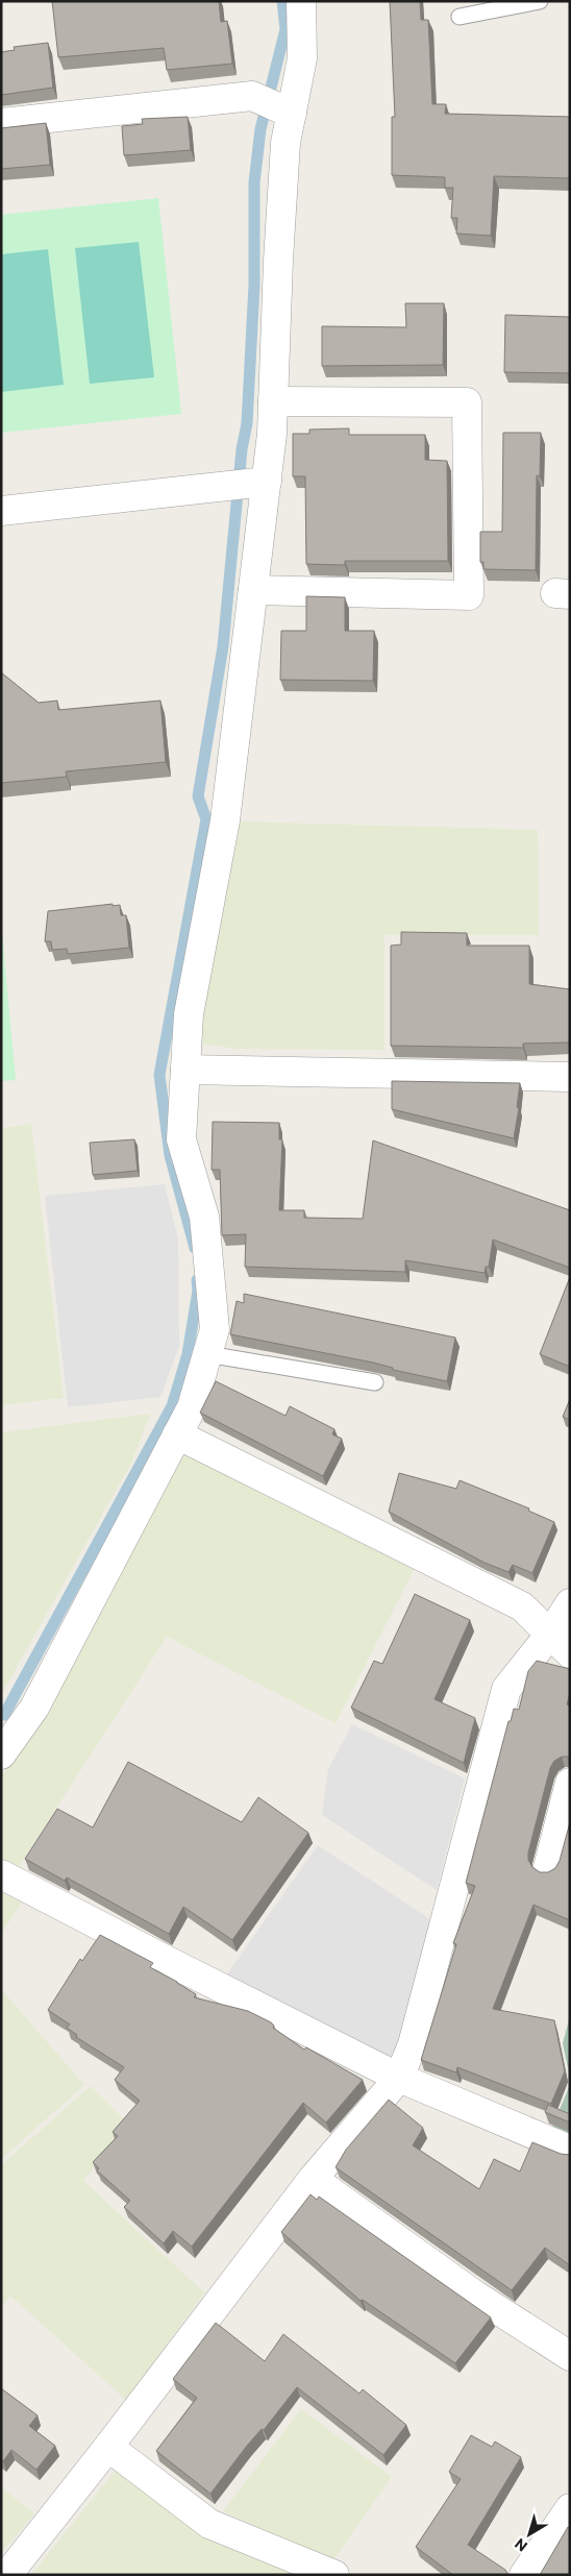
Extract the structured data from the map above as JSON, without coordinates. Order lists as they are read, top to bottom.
{
  "north": "bottom left"
}
